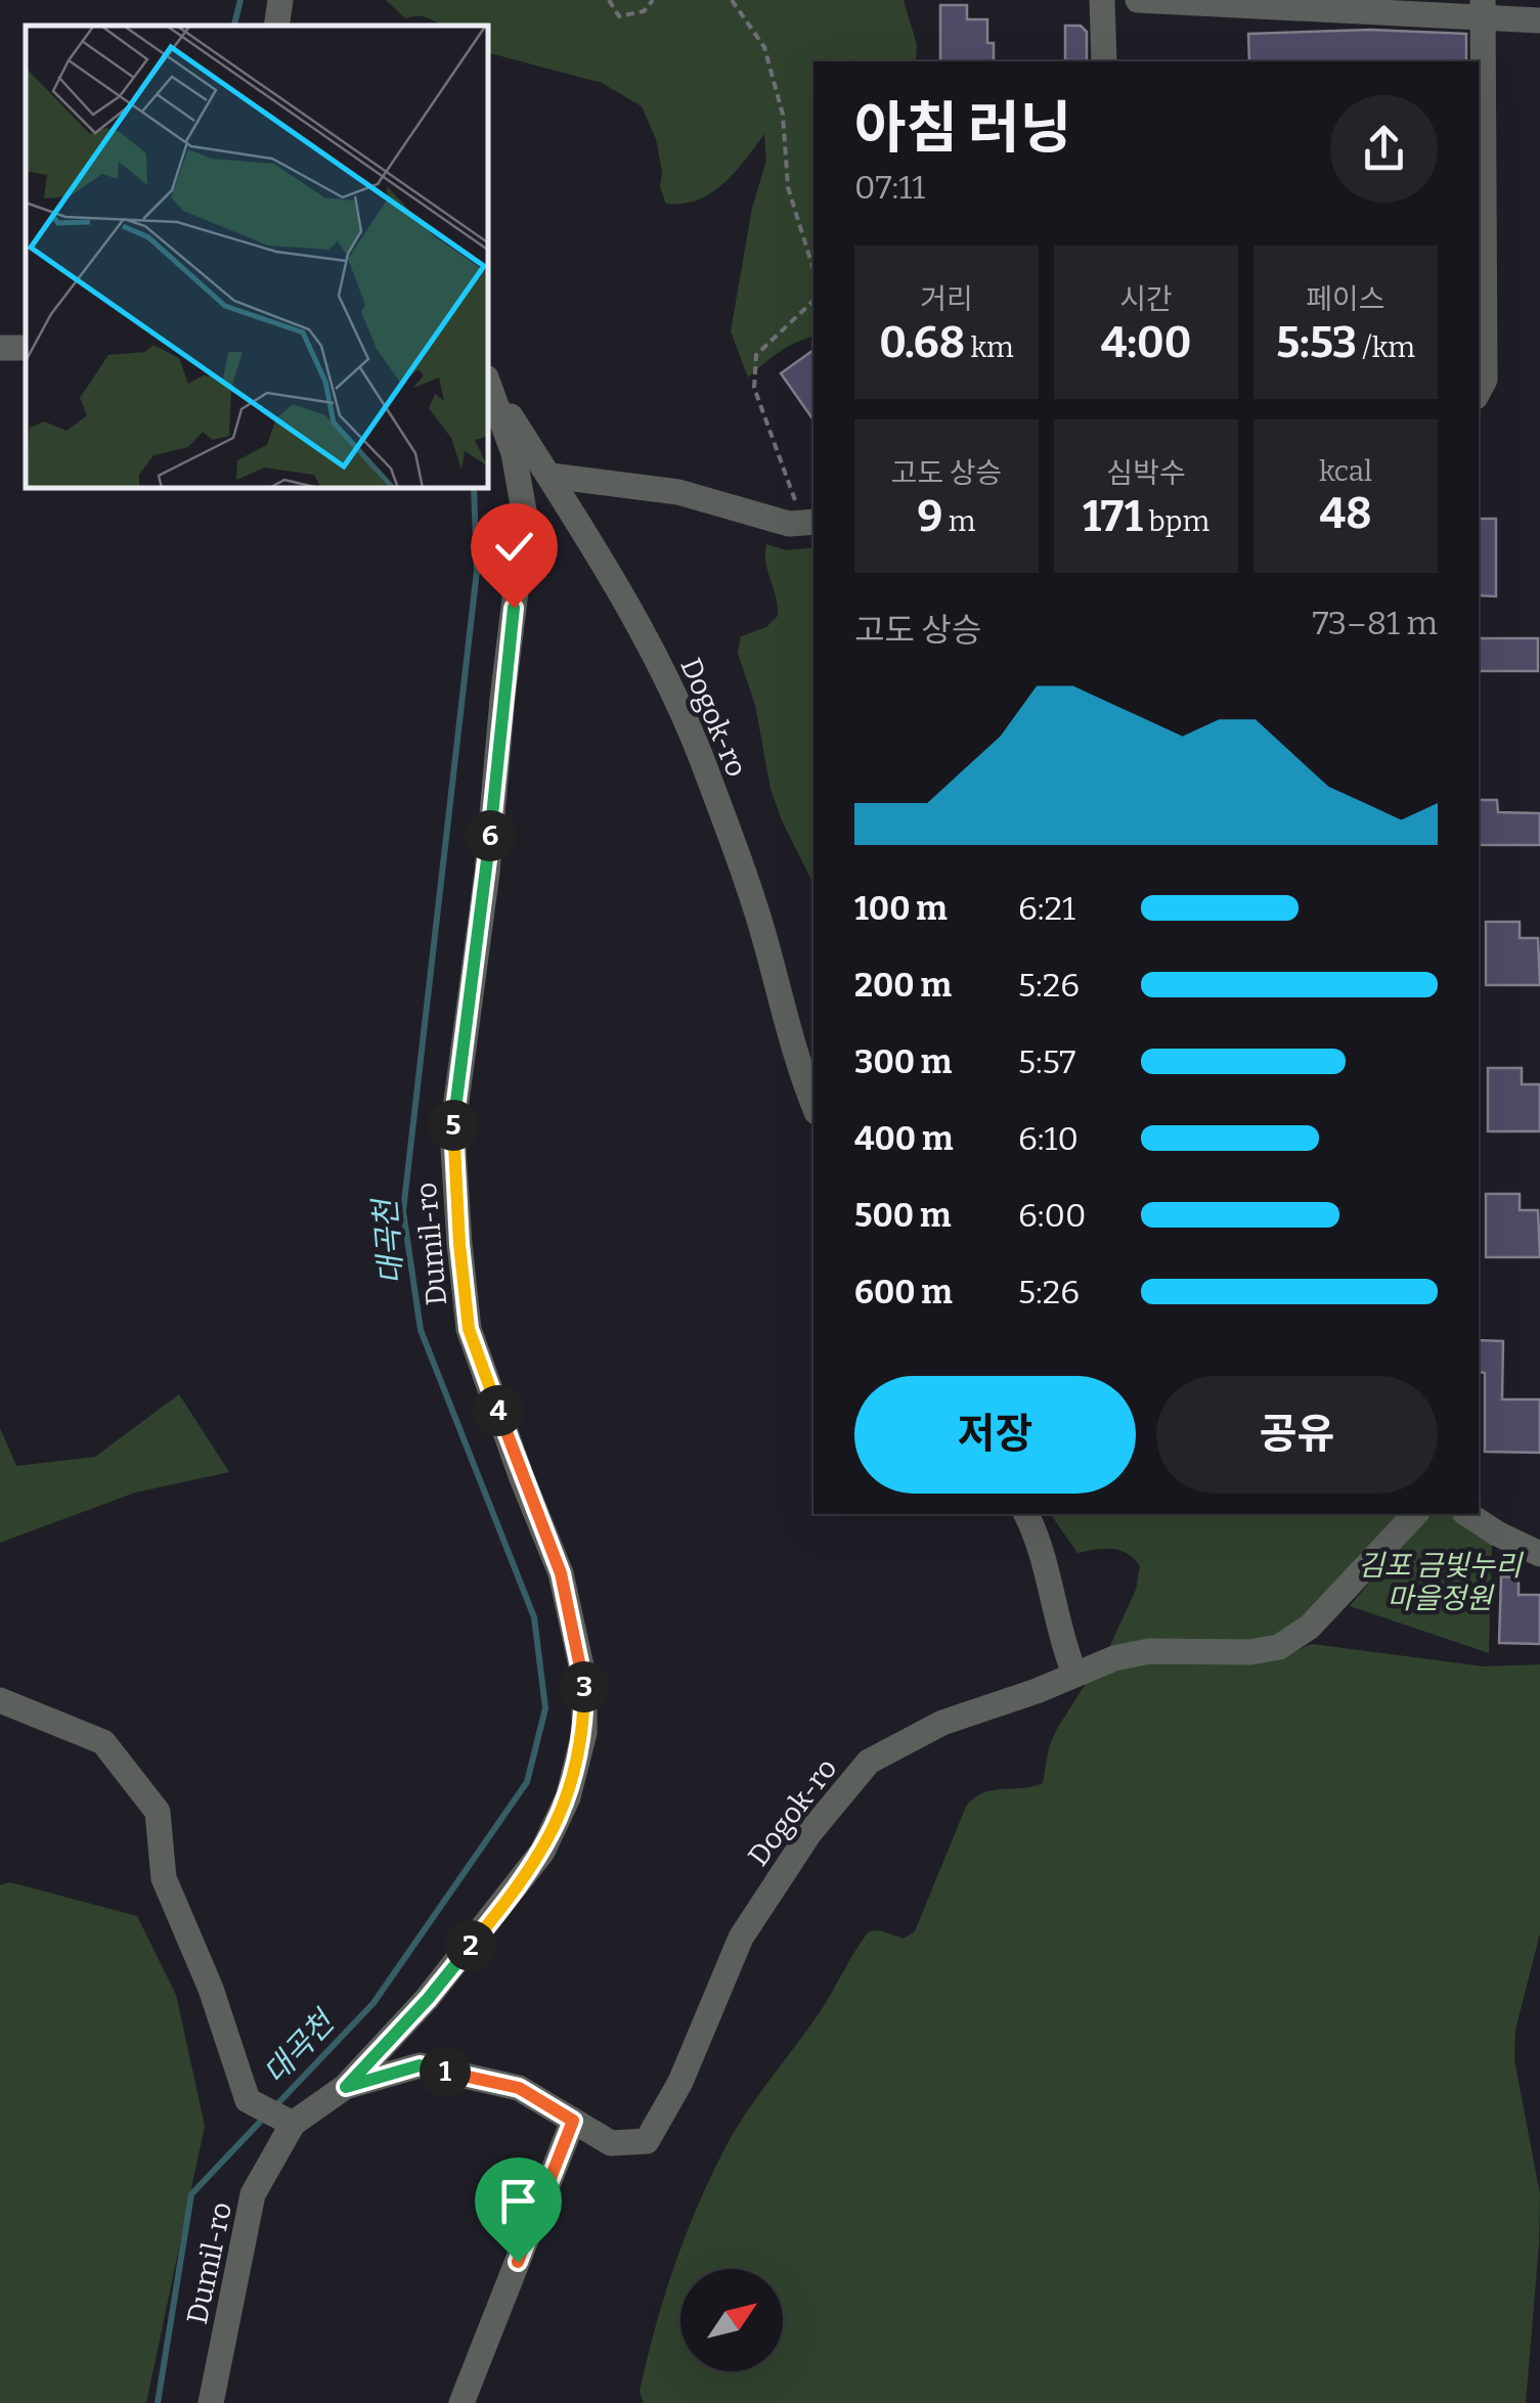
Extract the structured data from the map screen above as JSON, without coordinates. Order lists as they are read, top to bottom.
{
  "streets": {
    "street": ["Dogok-ro", "Dumil-ro"]
  },
  "water": ["대곡천"],
  "parks": ["김포 금빛누리 마을정원"],
  "north": "top right",
  "page": {
    "heading": ["아침 러닝", "07:11"],
    "stats": [
      ["거리", "0.68 km"],
      ["시간", "4:00"],
      ["페이스", "5:53 /km"],
      ["고도 상승", "9 m"],
      ["심박수", "171 bpm"],
      ["kcal", "48"]
    ],
    "chart": ["고도 상승", "73–81 m"],
    "pins": [
      "6",
      "5",
      "4",
      "3",
      "2",
      "1"
    ],
    "list": [
      {
        "name": "100 m",
        "note": "6:21"
      },
      {
        "name": "200 m",
        "note": "5:26"
      },
      {
        "name": "300 m",
        "note": "5:57"
      },
      {
        "name": "400 m",
        "note": "6:10"
      },
      {
        "name": "500 m",
        "note": "6:00"
      },
      {
        "name": "600 m",
        "note": "5:26"
      }
    ],
    "buttons": ["저장", "공유"]
  }
}
